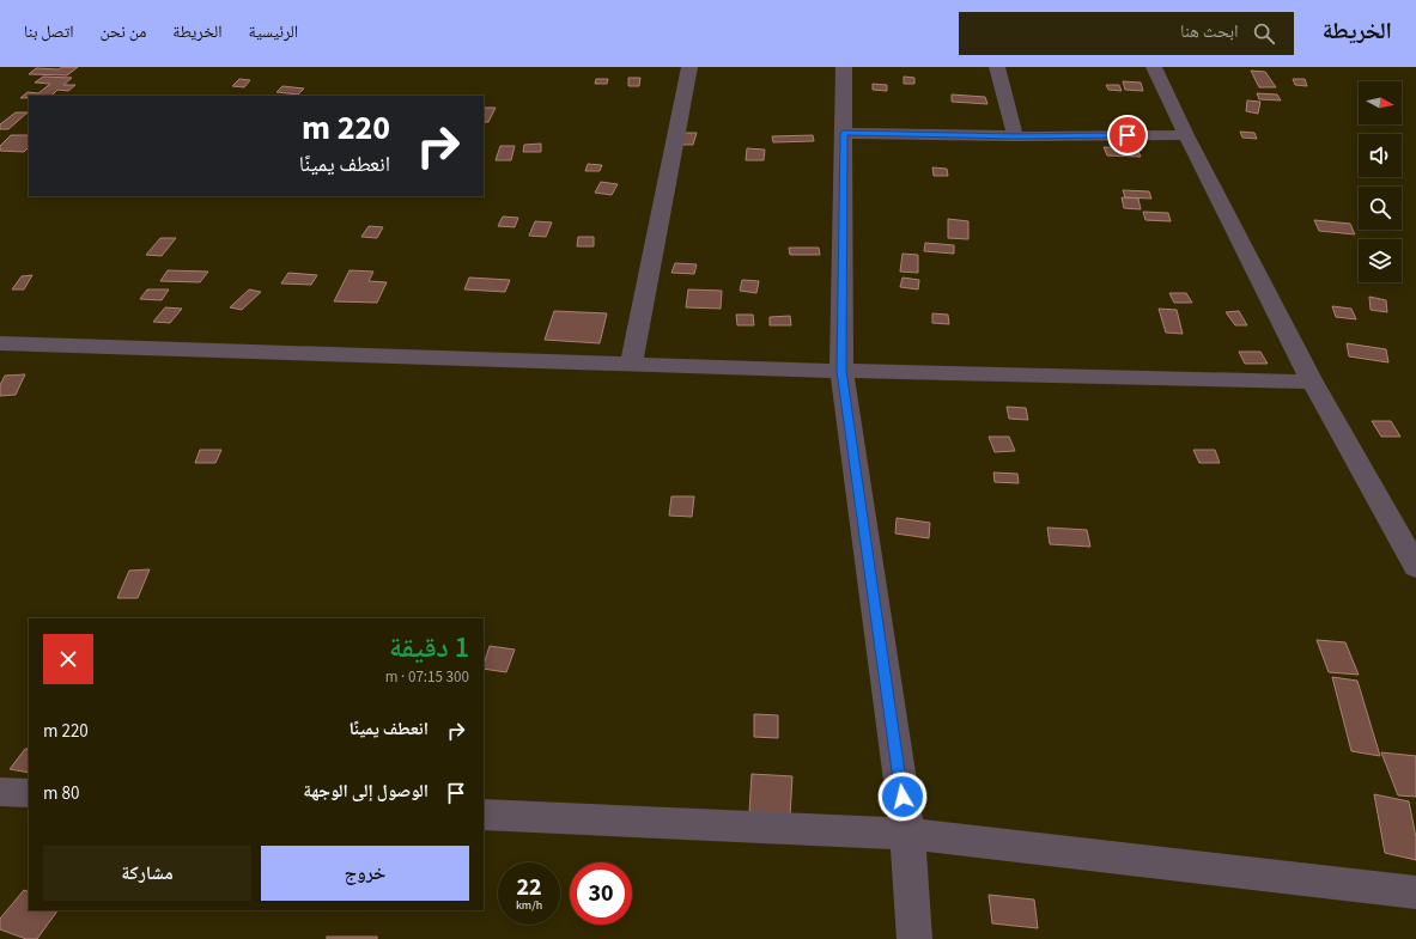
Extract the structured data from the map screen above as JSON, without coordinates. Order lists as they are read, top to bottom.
{
  "north": "right",
  "page": {
    "header": "الخريطة",
    "search": "ابحث هنا",
    "nav": [
      "الرئيسية",
      "الخريطة",
      "من نحن",
      "اتصل بنا"
    ],
    "turn": ["220 m", "انعطف يمينًا"],
    "heading": ["1 دقيقة", "300 m · 07:15"],
    "list": [
      {
        "name": "انعطف يمينًا",
        "value": "220 m"
      },
      {
        "name": "الوصول إلى الوجهة",
        "value": "80 m"
      }
    ],
    "buttons": ["خروج", "مشاركة"],
    "speed": "22 km/h",
    "limit": "30"
  }
}
